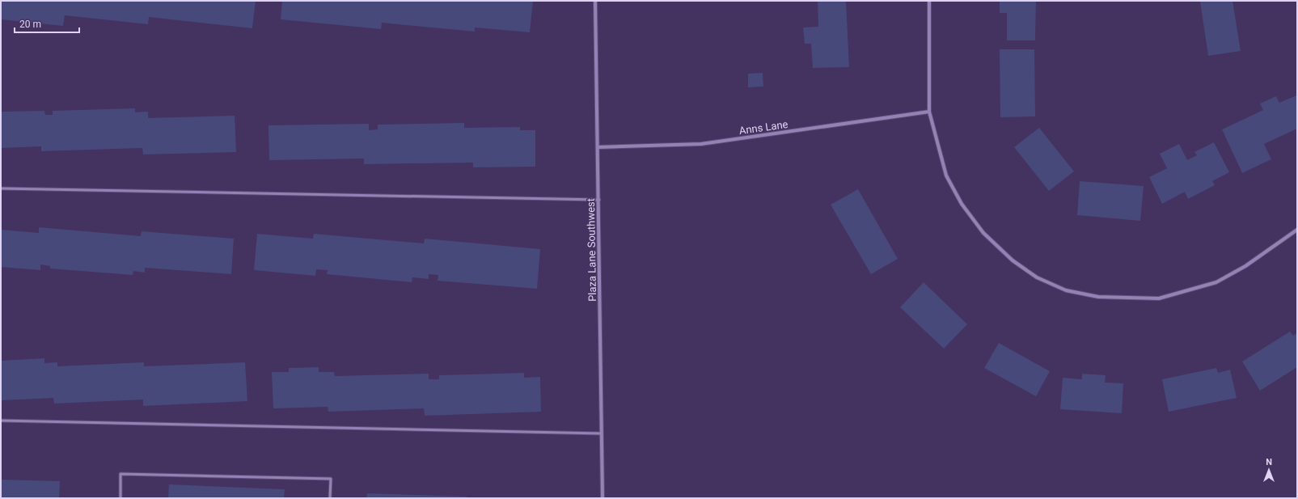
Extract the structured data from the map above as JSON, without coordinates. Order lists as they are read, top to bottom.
{
  "streets": {
    "street": ["Anns Lane", "Plaza Lane Southwest"]
  },
  "crossings": [
    ["Anns Lane", "Plaza Lane Southwest"]
  ],
  "scale_bar": "20 m",
  "north": "top"
}
